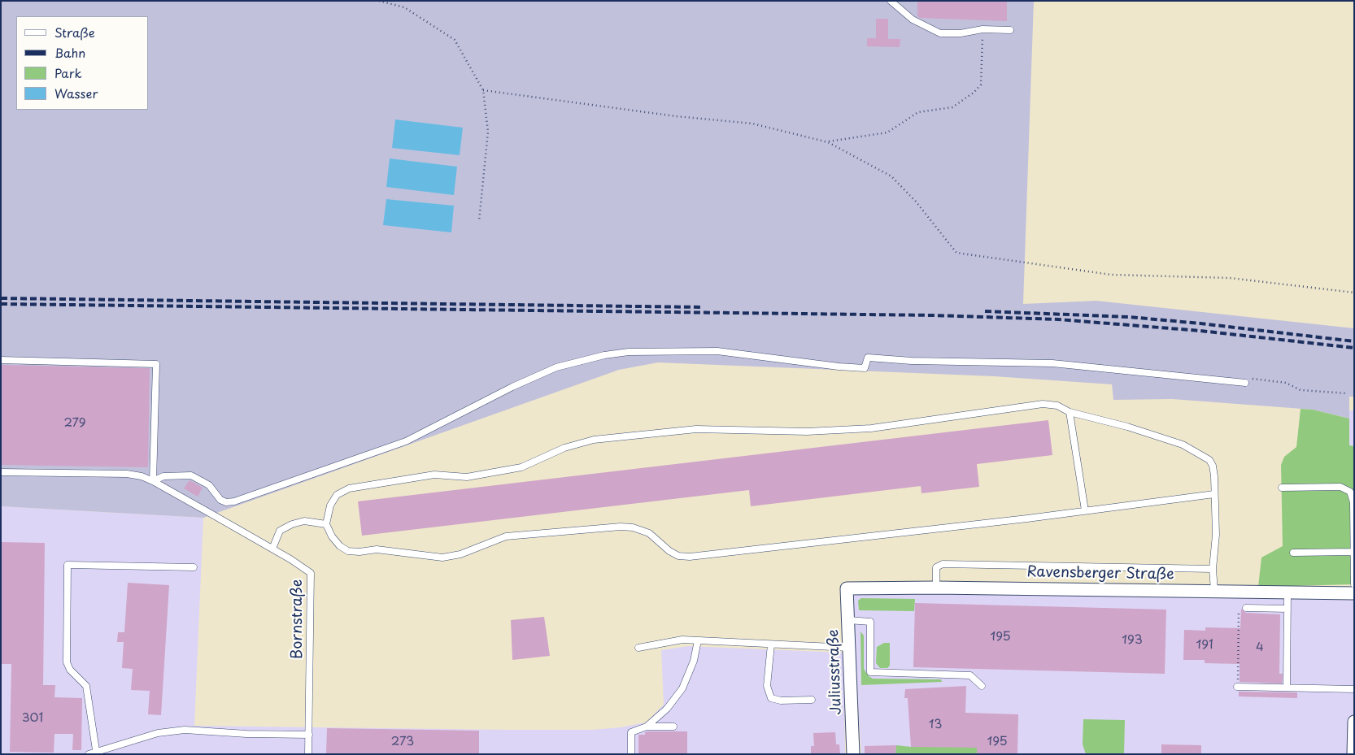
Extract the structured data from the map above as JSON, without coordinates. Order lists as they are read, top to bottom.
{
  "streets": {
    "street": ["Ravensberger Straße", "Juliusstraße"],
    "lane": ["Bornstraße"]
  },
  "crossings": [
    ["Ravensberger Straße", "Juliusstraße"]
  ],
  "house_numbers": [
    "279",
    "195",
    "193",
    "191",
    "4",
    "301",
    "13",
    "273",
    "195"
  ],
  "legend": [
    "Straße",
    "Bahn",
    "Park",
    "Wasser"
  ]
}
